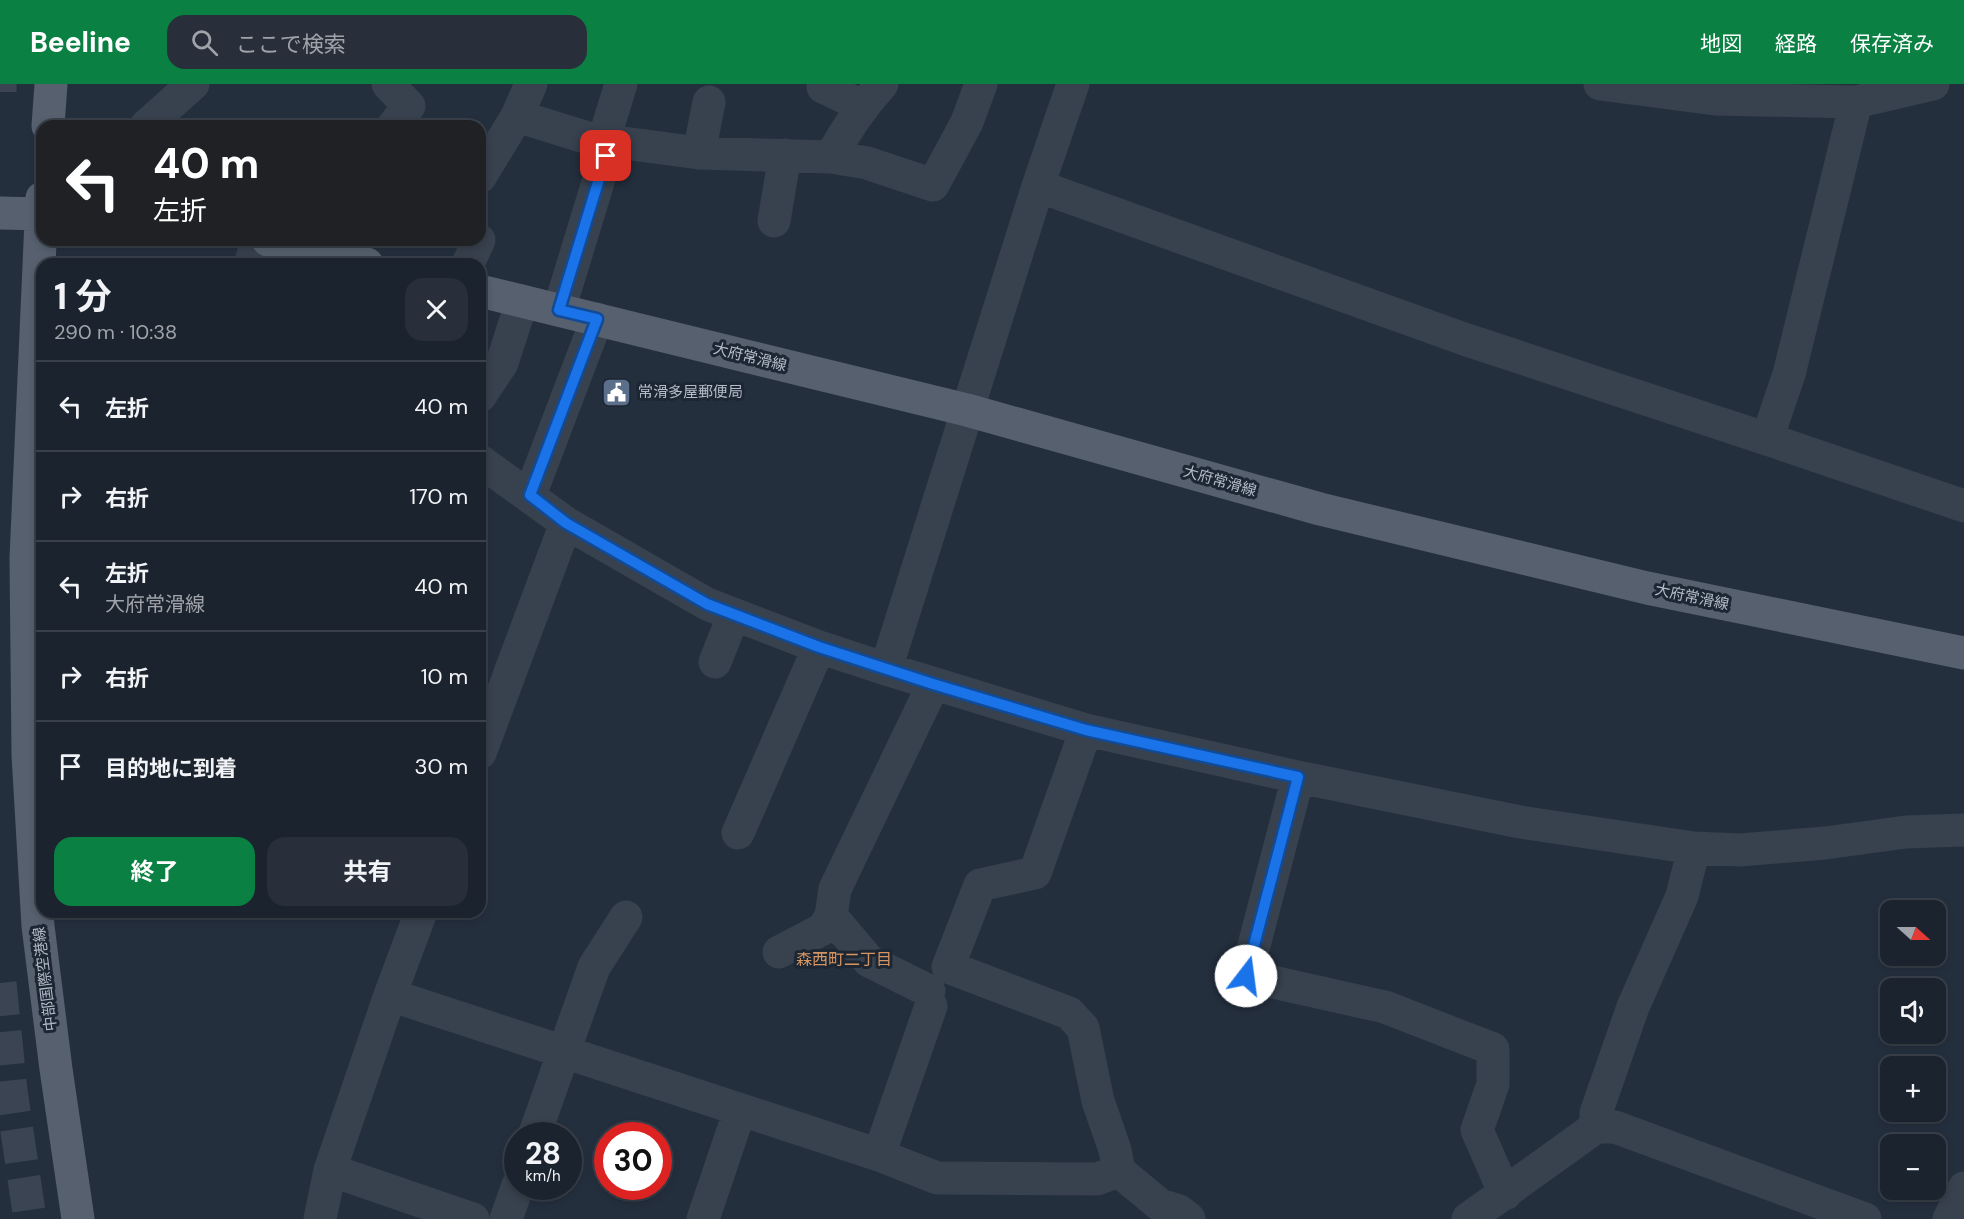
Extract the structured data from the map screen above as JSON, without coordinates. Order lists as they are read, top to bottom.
{
  "streets": {
    "main road": ["大府常滑線", "中部国際空港線"]
  },
  "districts": ["森西町二丁目"],
  "places": {
    "public building": ["常滑多屋郵便局"]
  },
  "north": "right",
  "page": {
    "header": "Beeline",
    "search": "ここで検索",
    "nav": ["地図", "経路", "保存済み"],
    "turn": ["40 m", "左折"],
    "heading": ["1 分", "290 m · 10:38"],
    "list": [
      {
        "name": "左折",
        "value": "40 m"
      },
      {
        "name": "右折",
        "value": "170 m"
      },
      {
        "name": "左折",
        "note": "大府常滑線",
        "value": "40 m"
      },
      {
        "name": "右折",
        "value": "10 m"
      },
      {
        "name": "目的地に到着",
        "value": "30 m"
      }
    ],
    "buttons": ["終了", "共有"],
    "map_buttons": ["+", "−"],
    "speed": "28 km/h",
    "limit": "30"
  }
}
